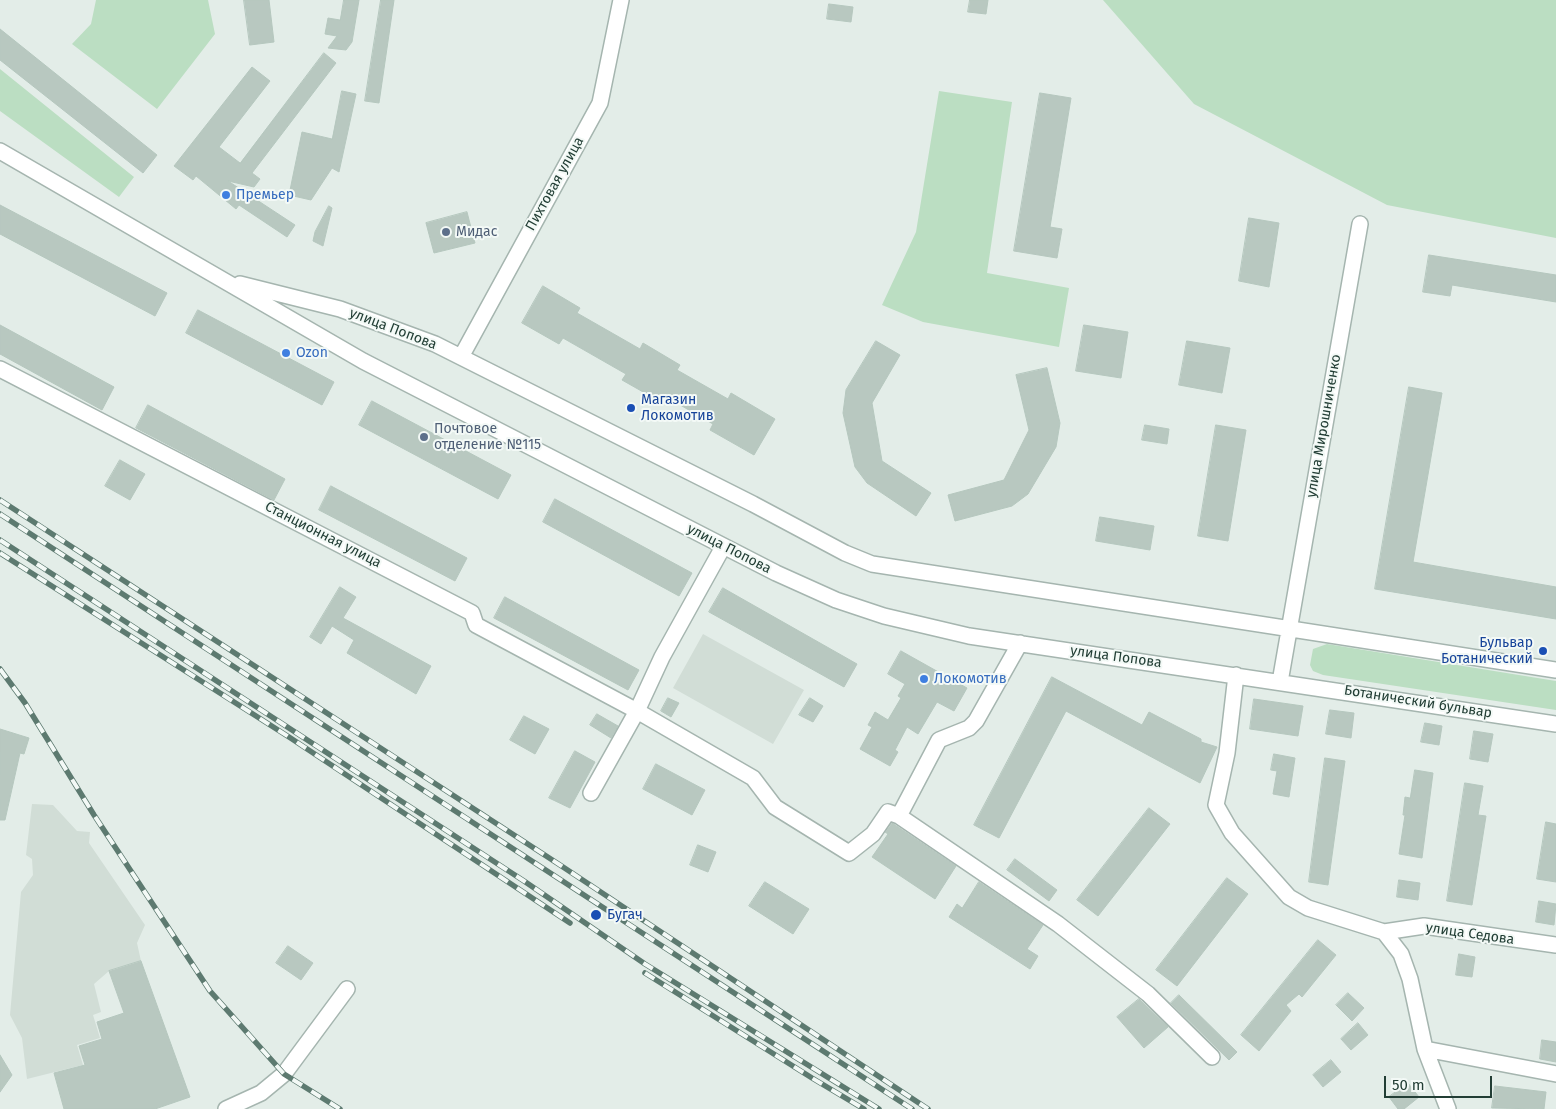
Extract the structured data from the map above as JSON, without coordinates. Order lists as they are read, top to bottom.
{
  "streets": {
    "street": [
      "Пихтовая улица",
      "улица Попова",
      "улица Мирошниченко",
      "Станционная улица",
      "Ботанический бульвар",
      "улица Седова"
    ]
  },
  "crossings": [
    ["Пихтовая улица", "улица Попова"],
    ["улица Попова", "улица Мирошниченко"],
    ["улица Попова", "Ботанический бульвар"],
    ["улица Мирошниченко", "Ботанический бульвар"]
  ],
  "places": [
    "Премьер",
    "Мидас",
    "Ozon",
    "Магазин Локомотив",
    "Почтовое отделение №115",
    "Бульвар Ботанический",
    "Локомотив",
    "Бугач"
  ],
  "scale_bar": "50 m"
}
